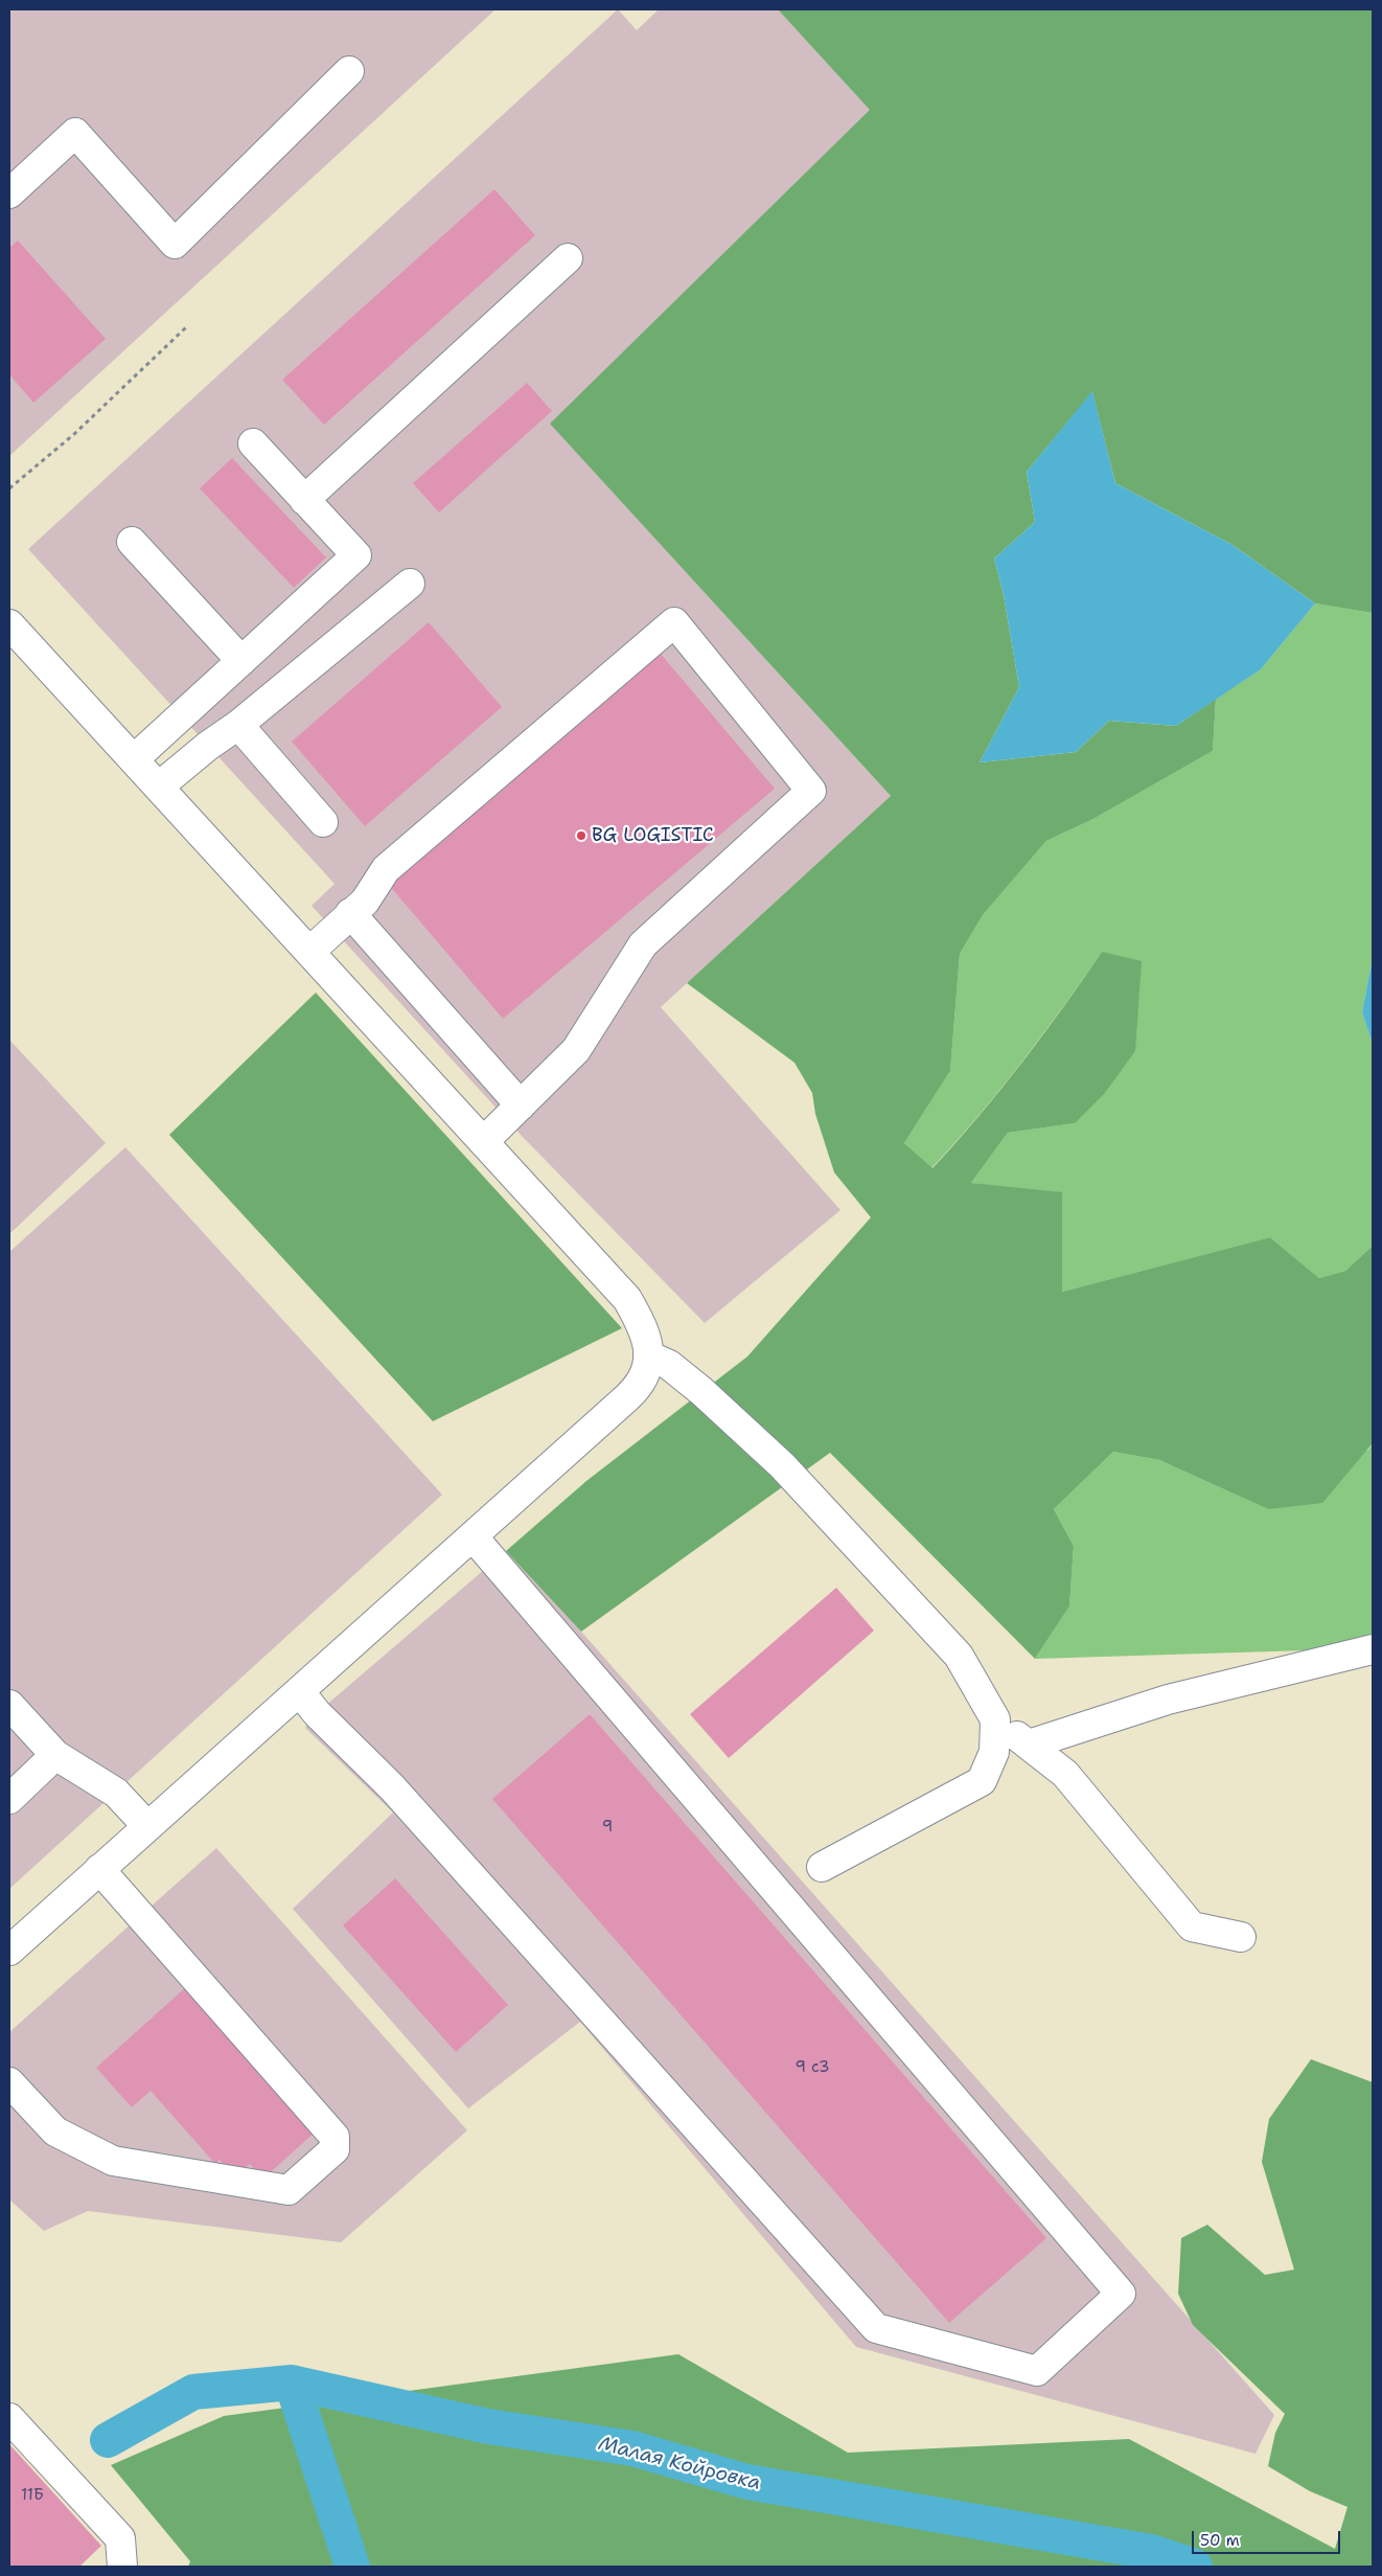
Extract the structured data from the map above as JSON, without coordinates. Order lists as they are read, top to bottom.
{
  "water": ["Малая Койровка"],
  "places": ["BG LOGISTIC"],
  "house_numbers": ["9", "9 с3", "11Б"],
  "scale_bar": "50 m"
}
